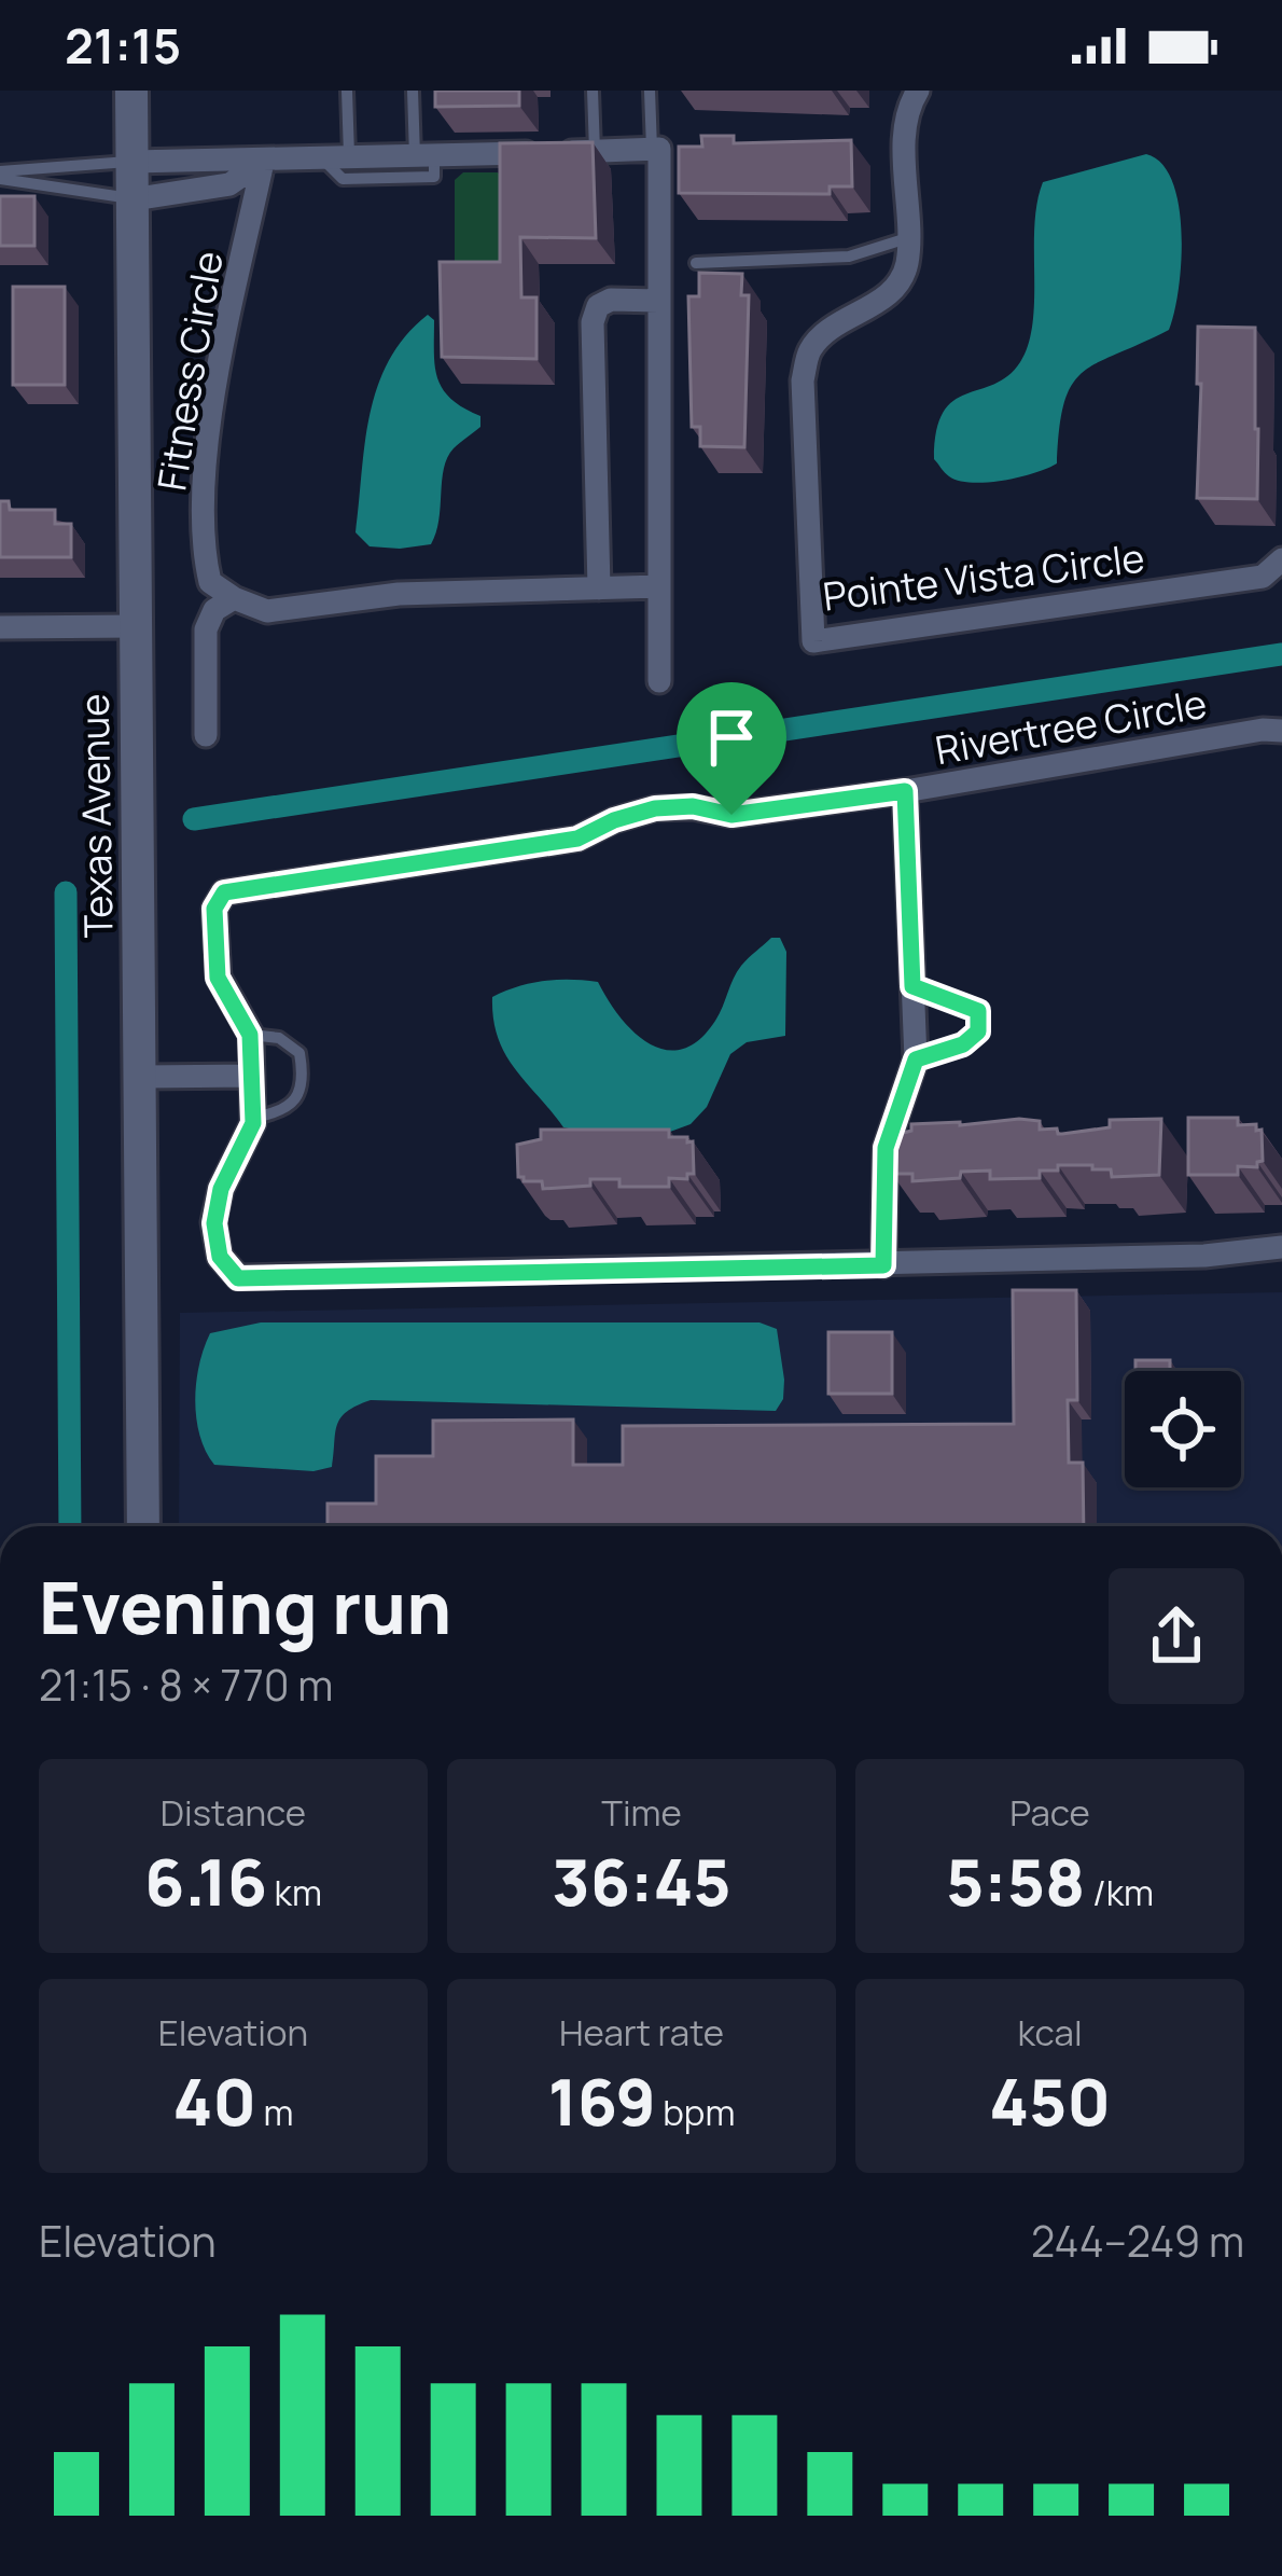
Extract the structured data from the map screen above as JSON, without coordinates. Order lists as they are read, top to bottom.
{
  "streets": {
    "street": [
      "Fitness Circle",
      "Pointe Vista Circle",
      "Rivertree Circle",
      "Texas Avenue"
    ]
  },
  "page": {
    "status": "21:15",
    "heading": ["Evening run", "21:15 · 8 × 770 m"],
    "stats": [
      ["Distance", "6.16 km"],
      ["Time", "36:45"],
      ["Pace", "5:58 /km"],
      ["Elevation", "40 m"],
      ["Heart rate", "169 bpm"],
      ["kcal", "450"]
    ],
    "chart": ["Elevation", "244–249 m"]
  }
}
